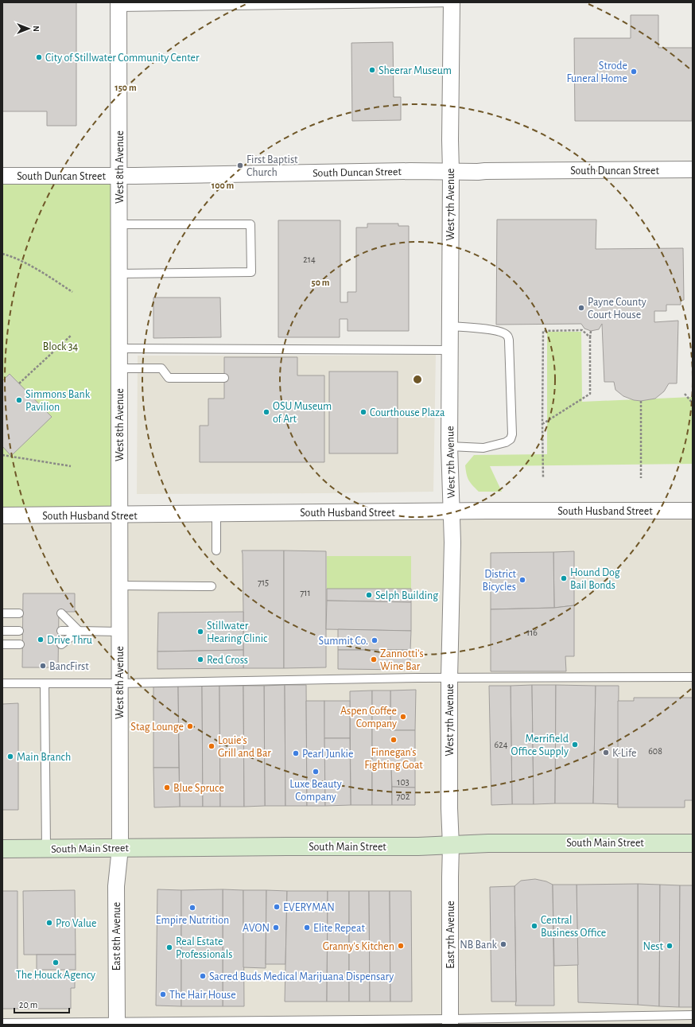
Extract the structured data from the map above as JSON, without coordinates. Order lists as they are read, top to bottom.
{
  "streets": {
    "main road": ["South Main Street"],
    "street": [
      "West 8th Avenue",
      "South Duncan Street",
      "West 7th Avenue",
      "South Husband Street",
      "East 7th Avenue",
      "East 8th Avenue"
    ]
  },
  "crossings": [
    ["West 8th Avenue", "South Duncan Street"],
    ["West 8th Avenue", "South Husband Street"],
    ["West 8th Avenue", "South Main Street"],
    ["West 8th Avenue", "East 8th Avenue"],
    ["South Duncan Street", "West 7th Avenue"],
    ["West 7th Avenue", "South Husband Street"],
    ["West 7th Avenue", "South Main Street"],
    ["West 7th Avenue", "East 7th Avenue"],
    ["South Main Street", "East 7th Avenue"],
    ["South Main Street", "East 8th Avenue"]
  ],
  "parks": ["Block 34"],
  "places": [
    "City of Stillwater Community Center",
    "Sheerar Museum",
    "Strode Funeral Home",
    "First Baptist Church",
    "Payne County Court House",
    "Simmons Bank Pavilion",
    "OSU Museum of Art",
    "Courthouse Plaza",
    "Hound Dog Bail Bonds",
    "District Bicycles",
    "Selph Building",
    "Stillwater Hearing Clinic",
    "Drive Thru",
    "Summit Co.",
    "Red Cross",
    "Zannotti's Wine Bar",
    "BancFirst",
    "Aspen Coffee Company",
    "Stag Lounge",
    "Finnegan's Fighting Goat",
    "Merrifield Office Supply",
    "Louie's Grill and Bar",
    "K-Life",
    "Pearl Junkie",
    "Main Branch",
    "Luxe Beauty Company",
    "Blue Spruce",
    "EVERYMAN",
    "Empire Nutrition",
    "Pro Value",
    "Central Business Office",
    "AVON",
    "Elite Repeat",
    "NB Bank",
    "Granny's Kitchen",
    "Nest",
    "Real Estate Professionals",
    "The Houck Agency",
    "Sacred Buds Medical Marijuana Dispensary",
    "The Hair House"
  ],
  "house_numbers": [
    "214",
    "715",
    "711",
    "116",
    "624",
    "608",
    "103",
    "702"
  ],
  "scale_bar": "20 m",
  "north": "right",
  "rings": ["150 m", "100 m", "50 m"]
}
